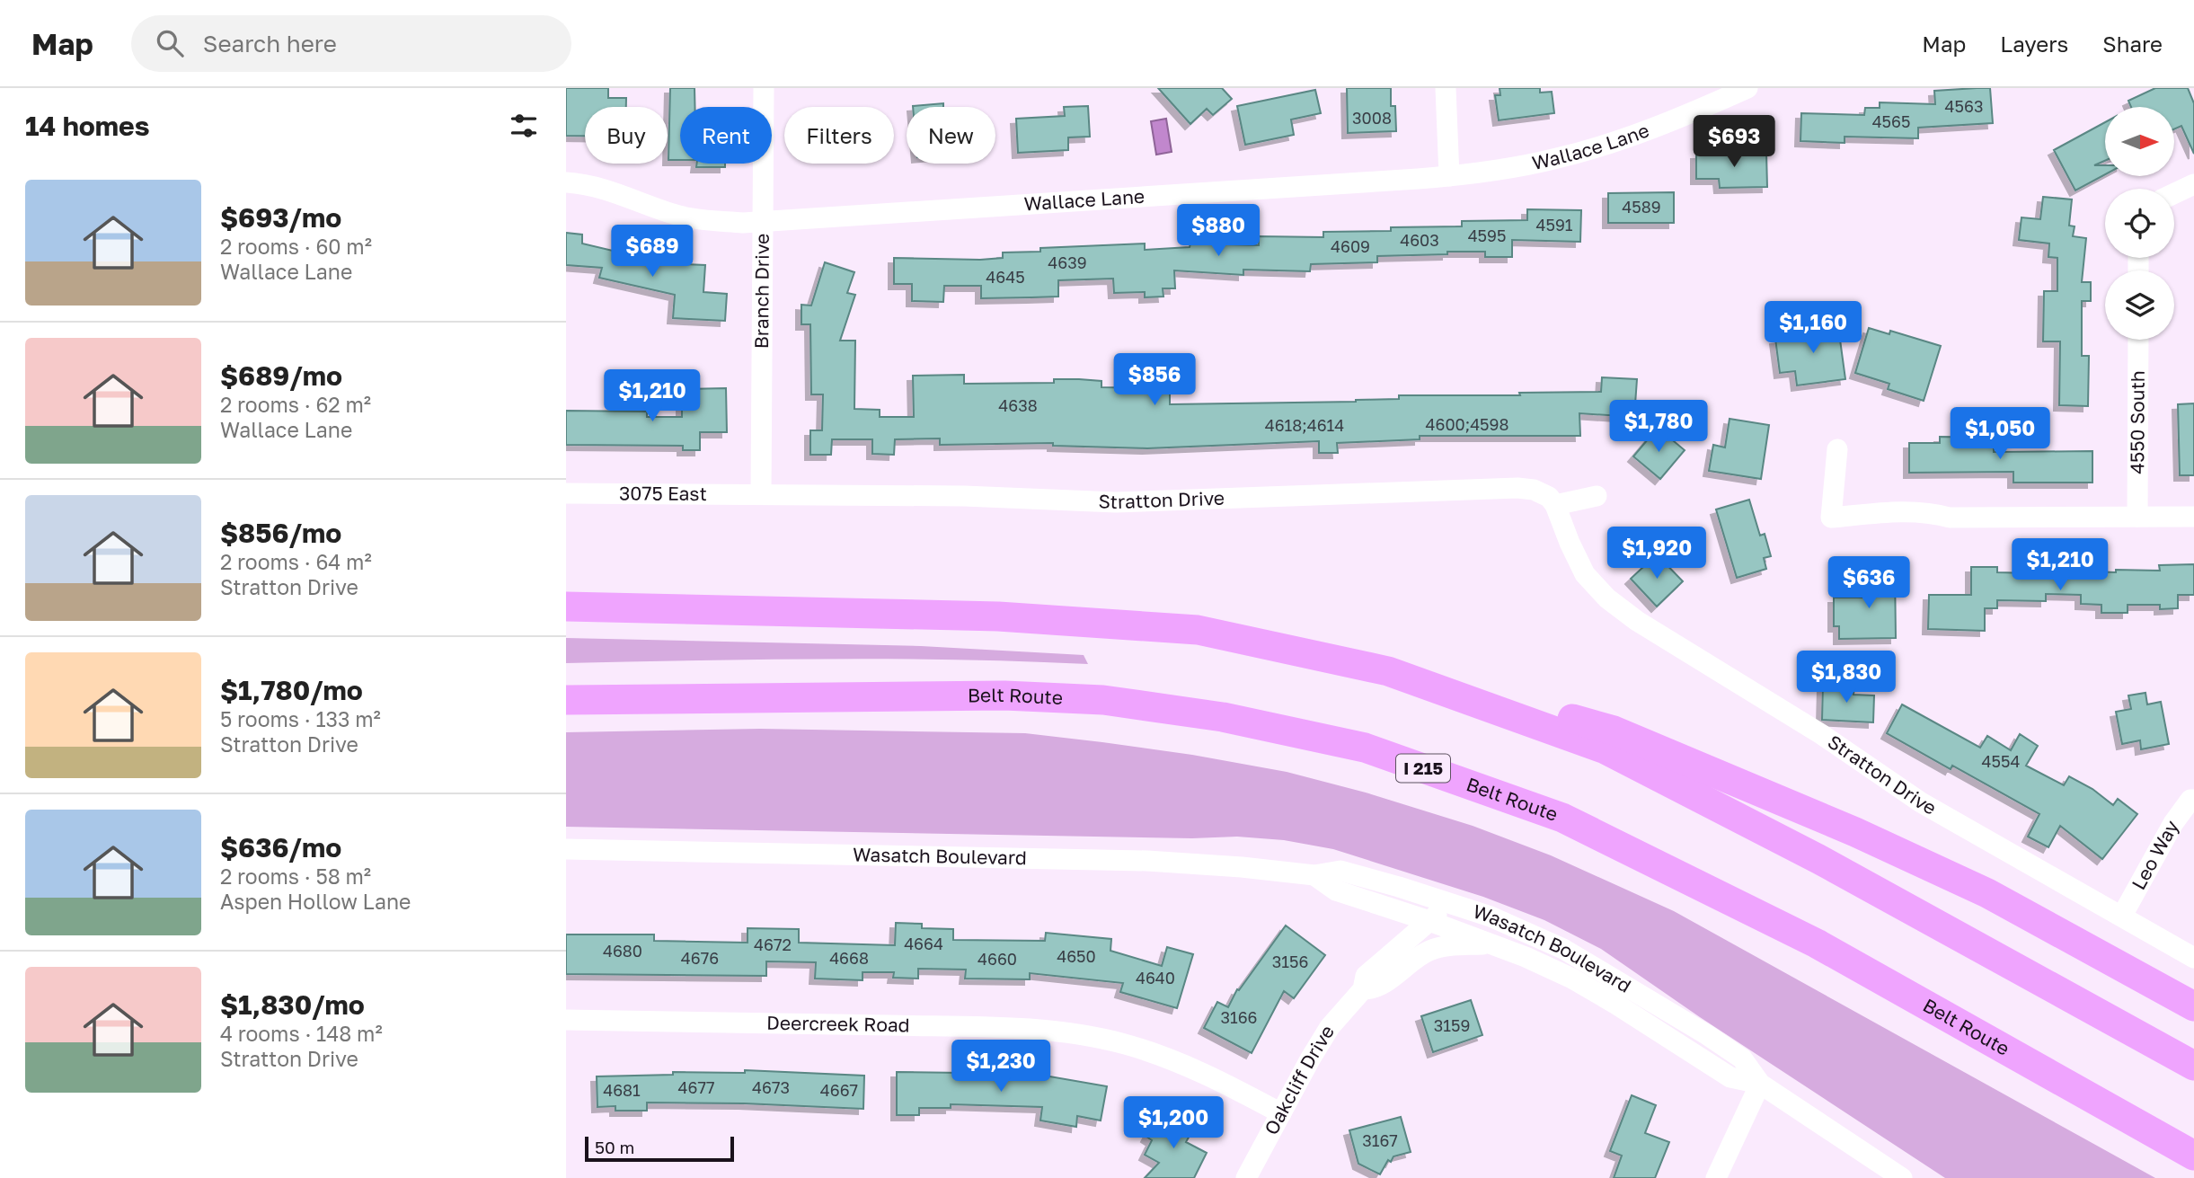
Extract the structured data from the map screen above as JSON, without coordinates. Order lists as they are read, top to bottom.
{
  "streets": {
    "highway": ["Belt Route", "I 215"],
    "street": [
      "Wallace Lane",
      "Branch Drive",
      "4550 South",
      "3075 East",
      "Stratton Drive",
      "Leo Way",
      "Wasatch Boulevard",
      "Deercreek Road",
      "Oakcliff Drive"
    ]
  },
  "crossings": [
    ["Wallace Lane", "Branch Drive"],
    ["Branch Drive", "3075 East"],
    ["Branch Drive", "Stratton Drive"],
    ["3075 East", "Stratton Drive"],
    ["Stratton Drive", "Leo Way"],
    ["Wasatch Boulevard", "Oakcliff Drive"],
    ["Deercreek Road", "Oakcliff Drive"]
  ],
  "house_numbers": [
    "4563",
    "3008",
    "4565",
    "4589",
    "4591",
    "4595",
    "4603",
    "4609",
    "4639",
    "4645",
    "4638",
    "4600;4598",
    "4618;4614",
    "4554",
    "4664",
    "4672",
    "4680",
    "4650",
    "4676",
    "4668",
    "4660",
    "3156",
    "4640",
    "3166",
    "3159",
    "4677",
    "4673",
    "4681",
    "4667",
    "3167"
  ],
  "scale_bar": "50 m",
  "north": "right",
  "page": {
    "header": "Map",
    "search": "Search here",
    "nav": ["Map", "Layers", "Share"],
    "heading": "14 homes",
    "chip": [
      "Buy",
      "Rent",
      "Filters",
      "New"
    ],
    "price": [
      "$693",
      "$880",
      "$689",
      "$1,160",
      "$856",
      "$1,210",
      "$1,780",
      "$1,050",
      "$1,920",
      "$1,210",
      "$636",
      "$1,830",
      "$1,230",
      "$1,200"
    ],
    "list": [
      {
        "name": "$693/mo",
        "note": "2 rooms · 60 m² · Wallace Lane"
      },
      {
        "name": "$689/mo",
        "note": "2 rooms · 62 m² · Wallace Lane"
      },
      {
        "name": "$856/mo",
        "note": "2 rooms · 64 m² · Stratton Drive"
      },
      {
        "name": "$1,780/mo",
        "note": "5 rooms · 133 m² · Stratton Drive"
      },
      {
        "name": "$636/mo",
        "note": "2 rooms · 58 m² · Aspen Hollow Lane"
      },
      {
        "name": "$1,830/mo",
        "note": "4 rooms · 148 m² · Stratton Drive"
      }
    ],
    "scale": "50 m"
  }
}
